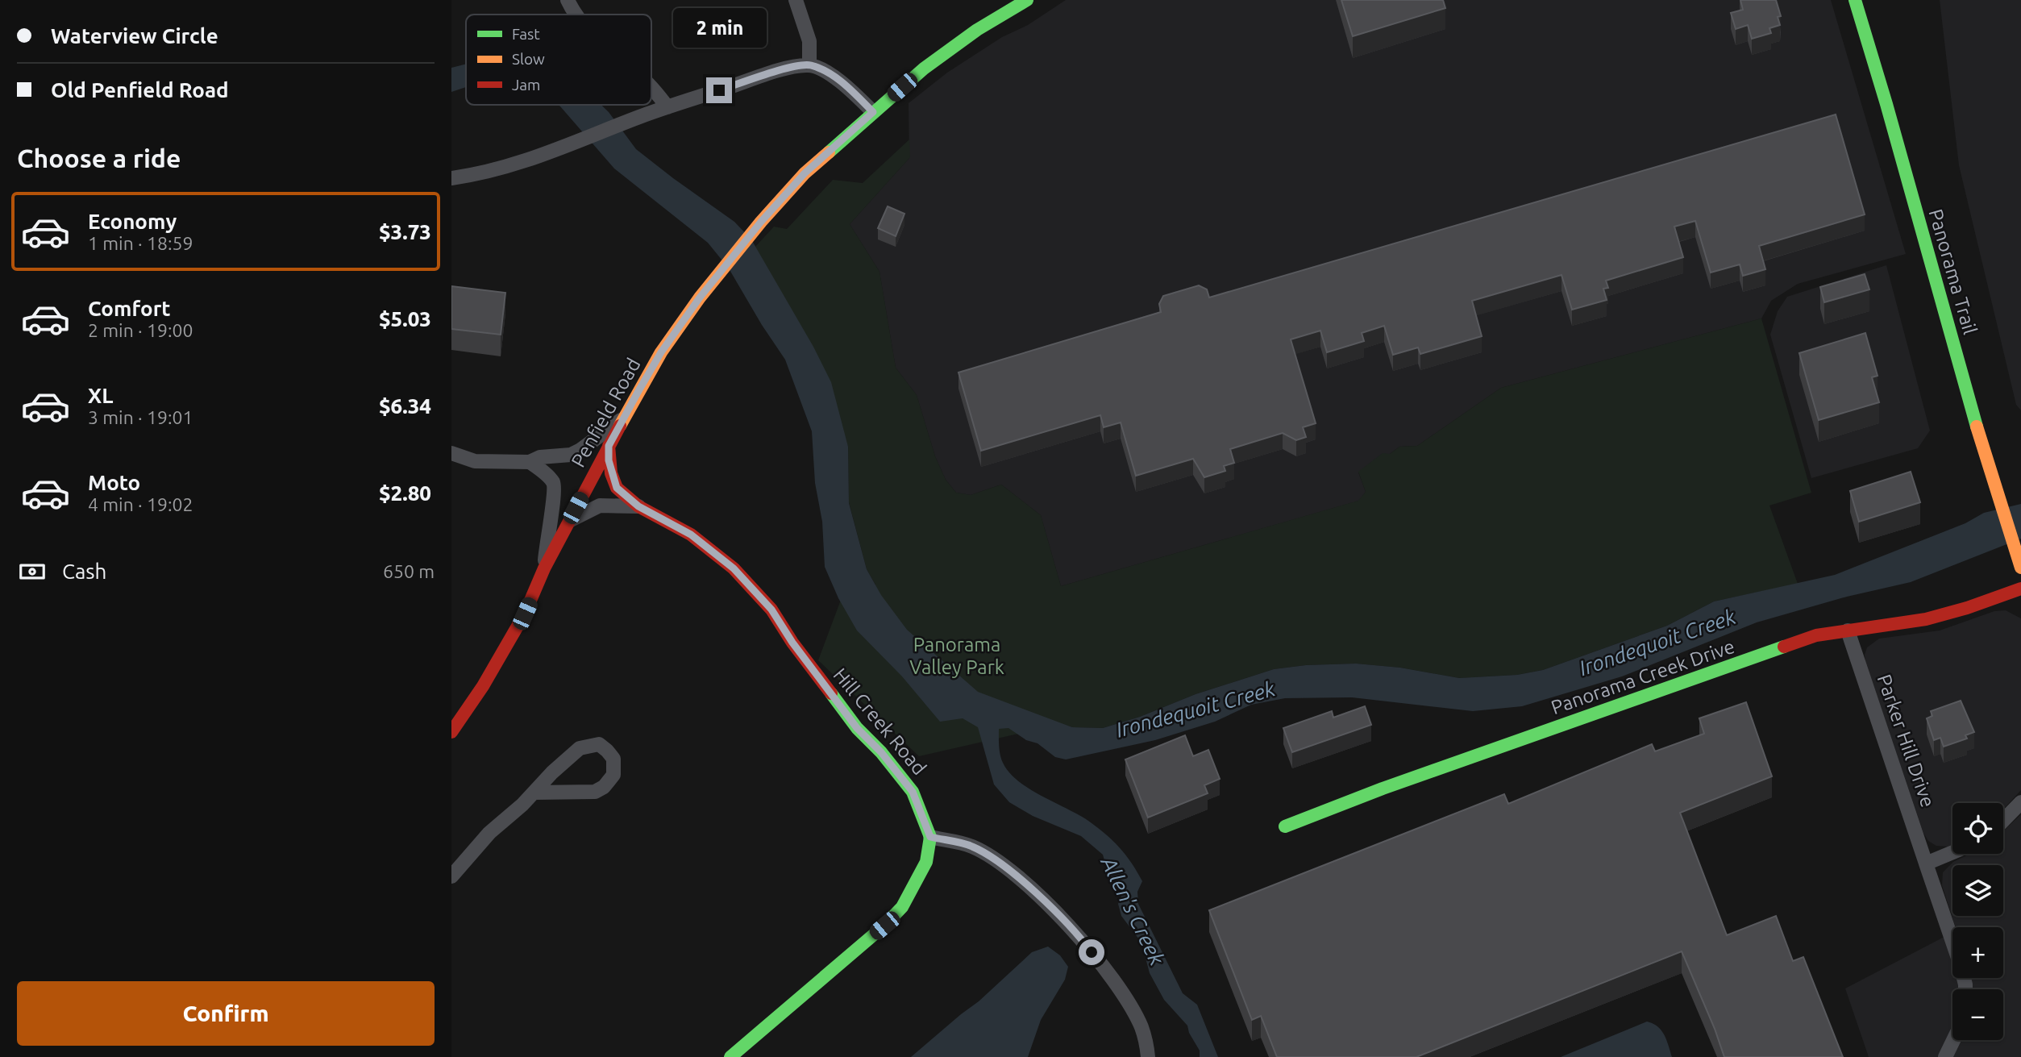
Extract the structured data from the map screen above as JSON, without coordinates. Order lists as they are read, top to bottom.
{
  "streets": {
    "street": [
      "Panorama Trail",
      "Penfield Road",
      "Panorama Creek Drive",
      "Hill Creek Road",
      "Parker Hill Drive"
    ]
  },
  "crossings": [
    ["Penfield Road", "Hill Creek Road"],
    ["Panorama Creek Drive", "Parker Hill Drive"]
  ],
  "water": ["Irondequoit Creek", "Allen's Creek"],
  "parks": ["Panorama Valley Park"],
  "legend": ["Fast", "Slow", "Jam"],
  "page": {
    "banner": ["Waterview Circle", "Old Penfield Road"],
    "bubble": "2 min",
    "heading": "Choose a ride",
    "list": [
      {
        "name": "Economy",
        "note": "1 min · 18:59",
        "value": "$3.73"
      },
      {
        "name": "Comfort",
        "note": "2 min · 19:00",
        "value": "$5.03"
      },
      {
        "name": "XL",
        "note": "3 min · 19:01",
        "value": "$6.34"
      },
      {
        "name": "Moto",
        "note": "4 min · 19:02",
        "value": "$2.80"
      }
    ],
    "pay": ["Cash", "650 m"],
    "map_buttons": ["+", "−"],
    "buttons": "Confirm"
  }
}
